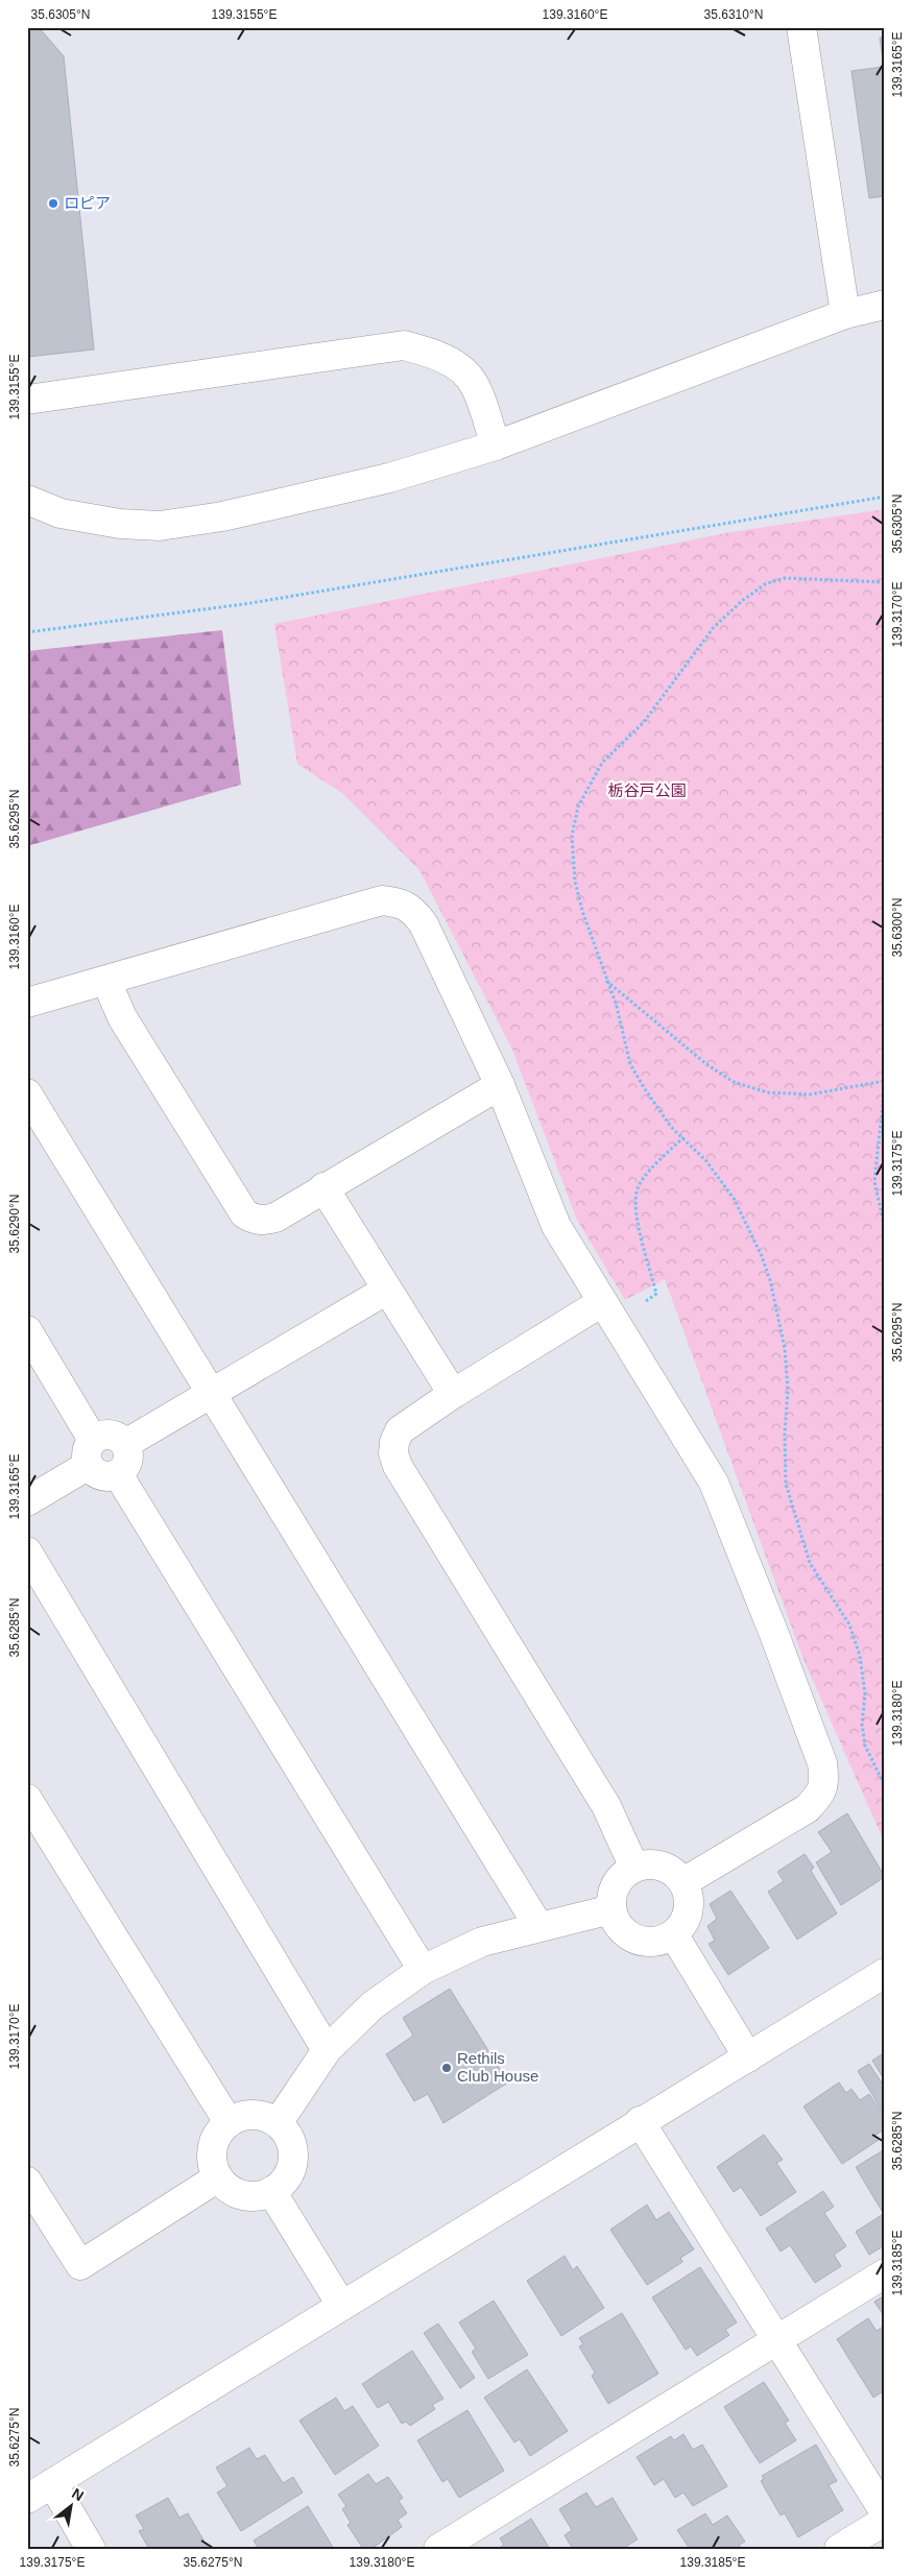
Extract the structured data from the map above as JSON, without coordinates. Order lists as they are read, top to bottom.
{
  "parks": ["栃谷戸公園"],
  "places": ["ロピア", "Rethils Club House"],
  "north": "top right",
  "coordinates": [
    "35.6305°N",
    "139.3155°E",
    "139.3160°E",
    "35.6310°N",
    "139.3165°E",
    "139.3170°E",
    "35.6295°N",
    "35.6300°N",
    "139.3175°E",
    "35.6290°N",
    "35.6285°N",
    "139.3180°E",
    "139.3185°E",
    "35.6275°N"
  ]
}
